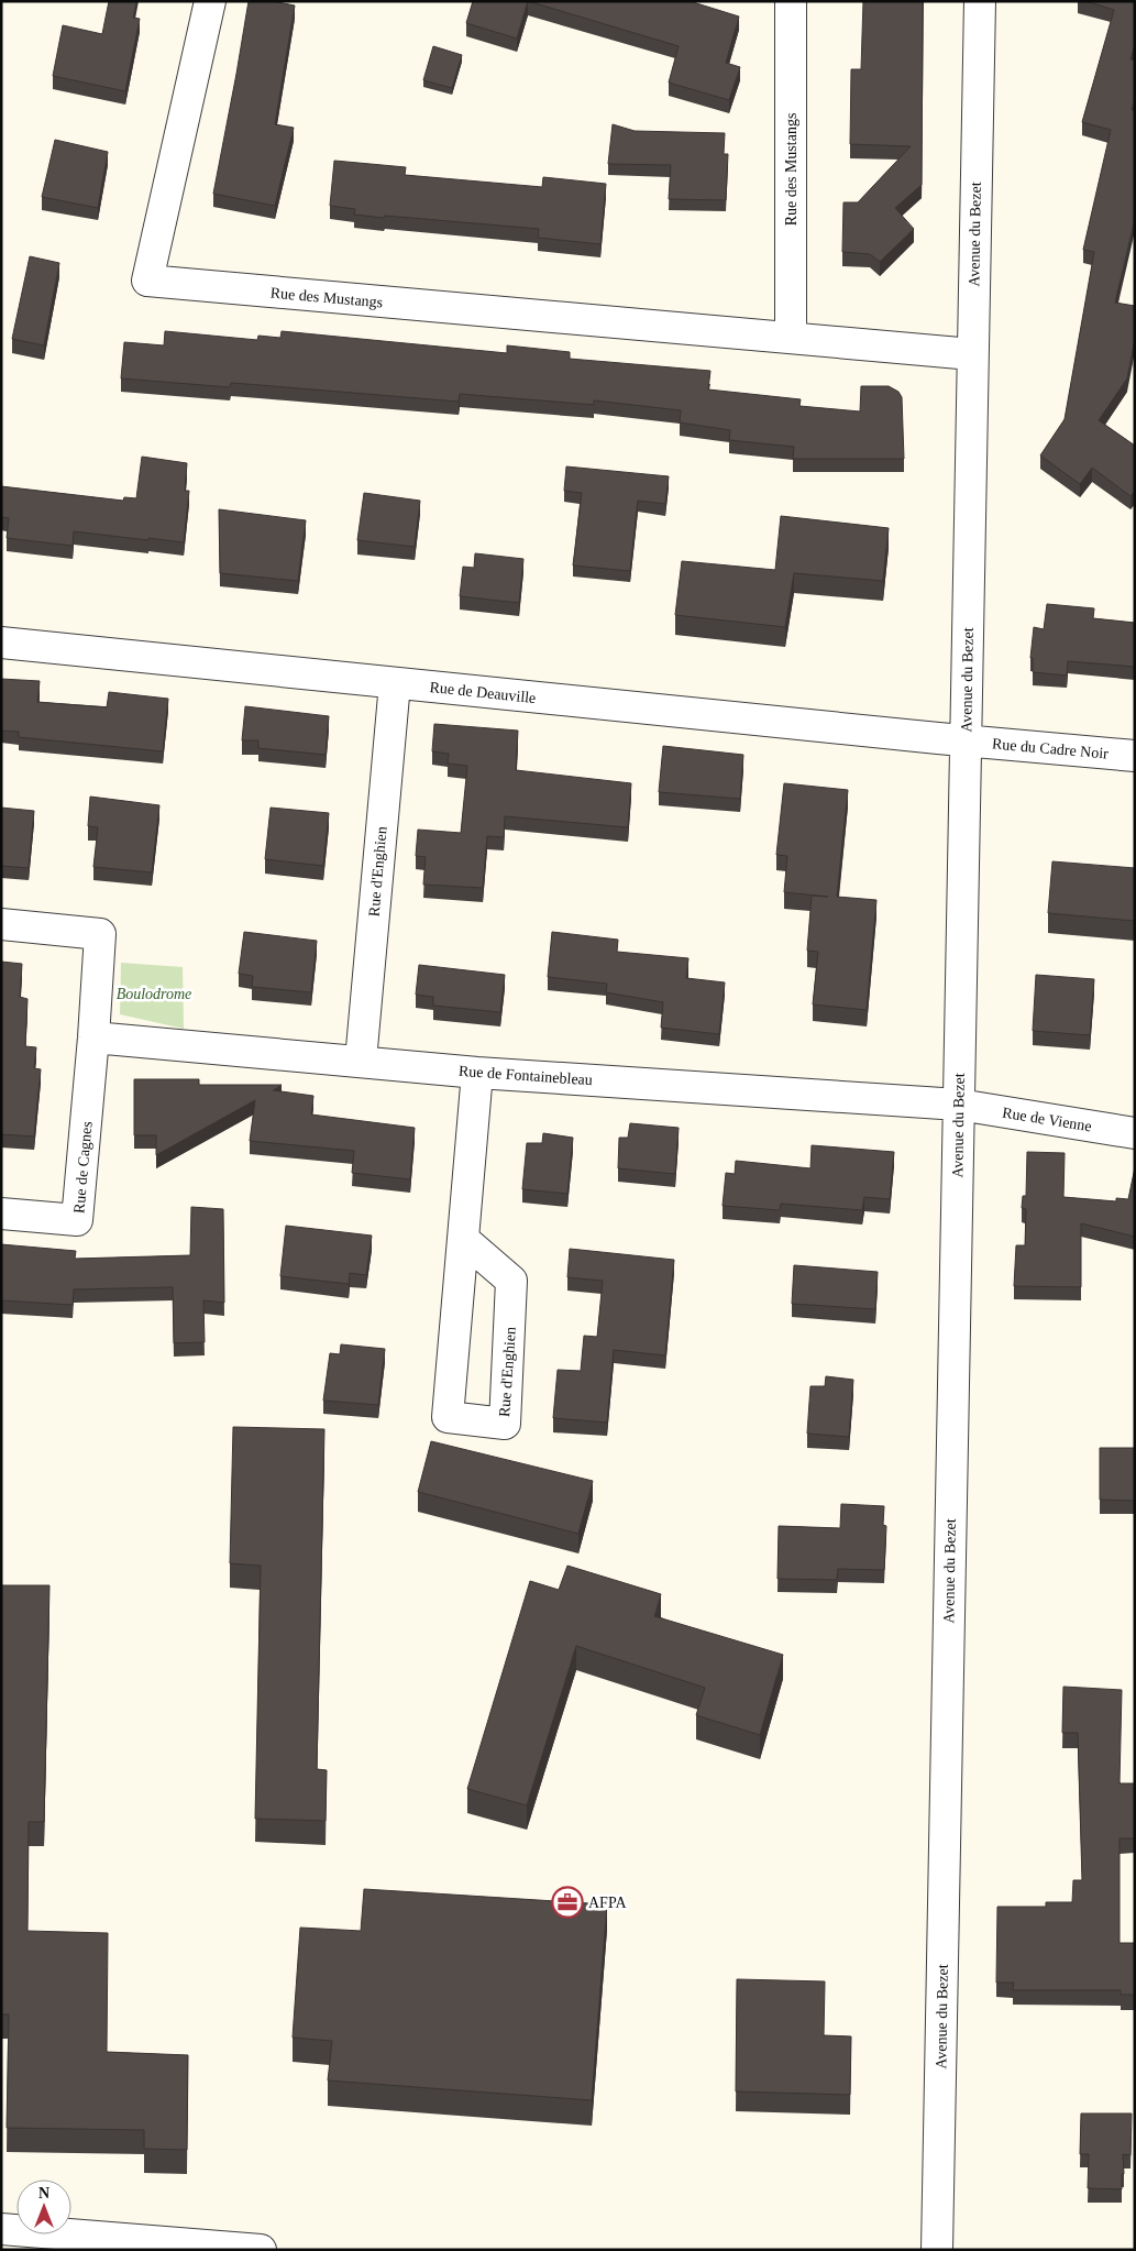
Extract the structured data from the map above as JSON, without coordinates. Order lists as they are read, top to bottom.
{
  "streets": {
    "street": [
      "Rue des Mustangs",
      "Avenue du Bezet",
      "Rue de Deauville",
      "Rue du Cadre Noir",
      "Rue d'Enghien",
      "Rue de Fontainebleau",
      "Rue de Vienne",
      "Rue de Cagnes"
    ]
  },
  "crossings": [
    ["Rue des Mustangs", "Avenue du Bezet"],
    ["Avenue du Bezet", "Rue de Deauville"],
    ["Avenue du Bezet", "Rue du Cadre Noir"],
    ["Avenue du Bezet", "Rue de Fontainebleau"],
    ["Avenue du Bezet", "Rue de Vienne"],
    ["Rue de Deauville", "Rue du Cadre Noir"],
    ["Rue de Deauville", "Rue d'Enghien"],
    ["Rue d'Enghien", "Rue de Fontainebleau"],
    ["Rue de Fontainebleau", "Rue de Vienne"],
    ["Rue de Fontainebleau", "Rue de Cagnes"]
  ],
  "parks": ["Boulodrome"],
  "places": {
    "office": ["AFPA"]
  },
  "north": "top"
}
